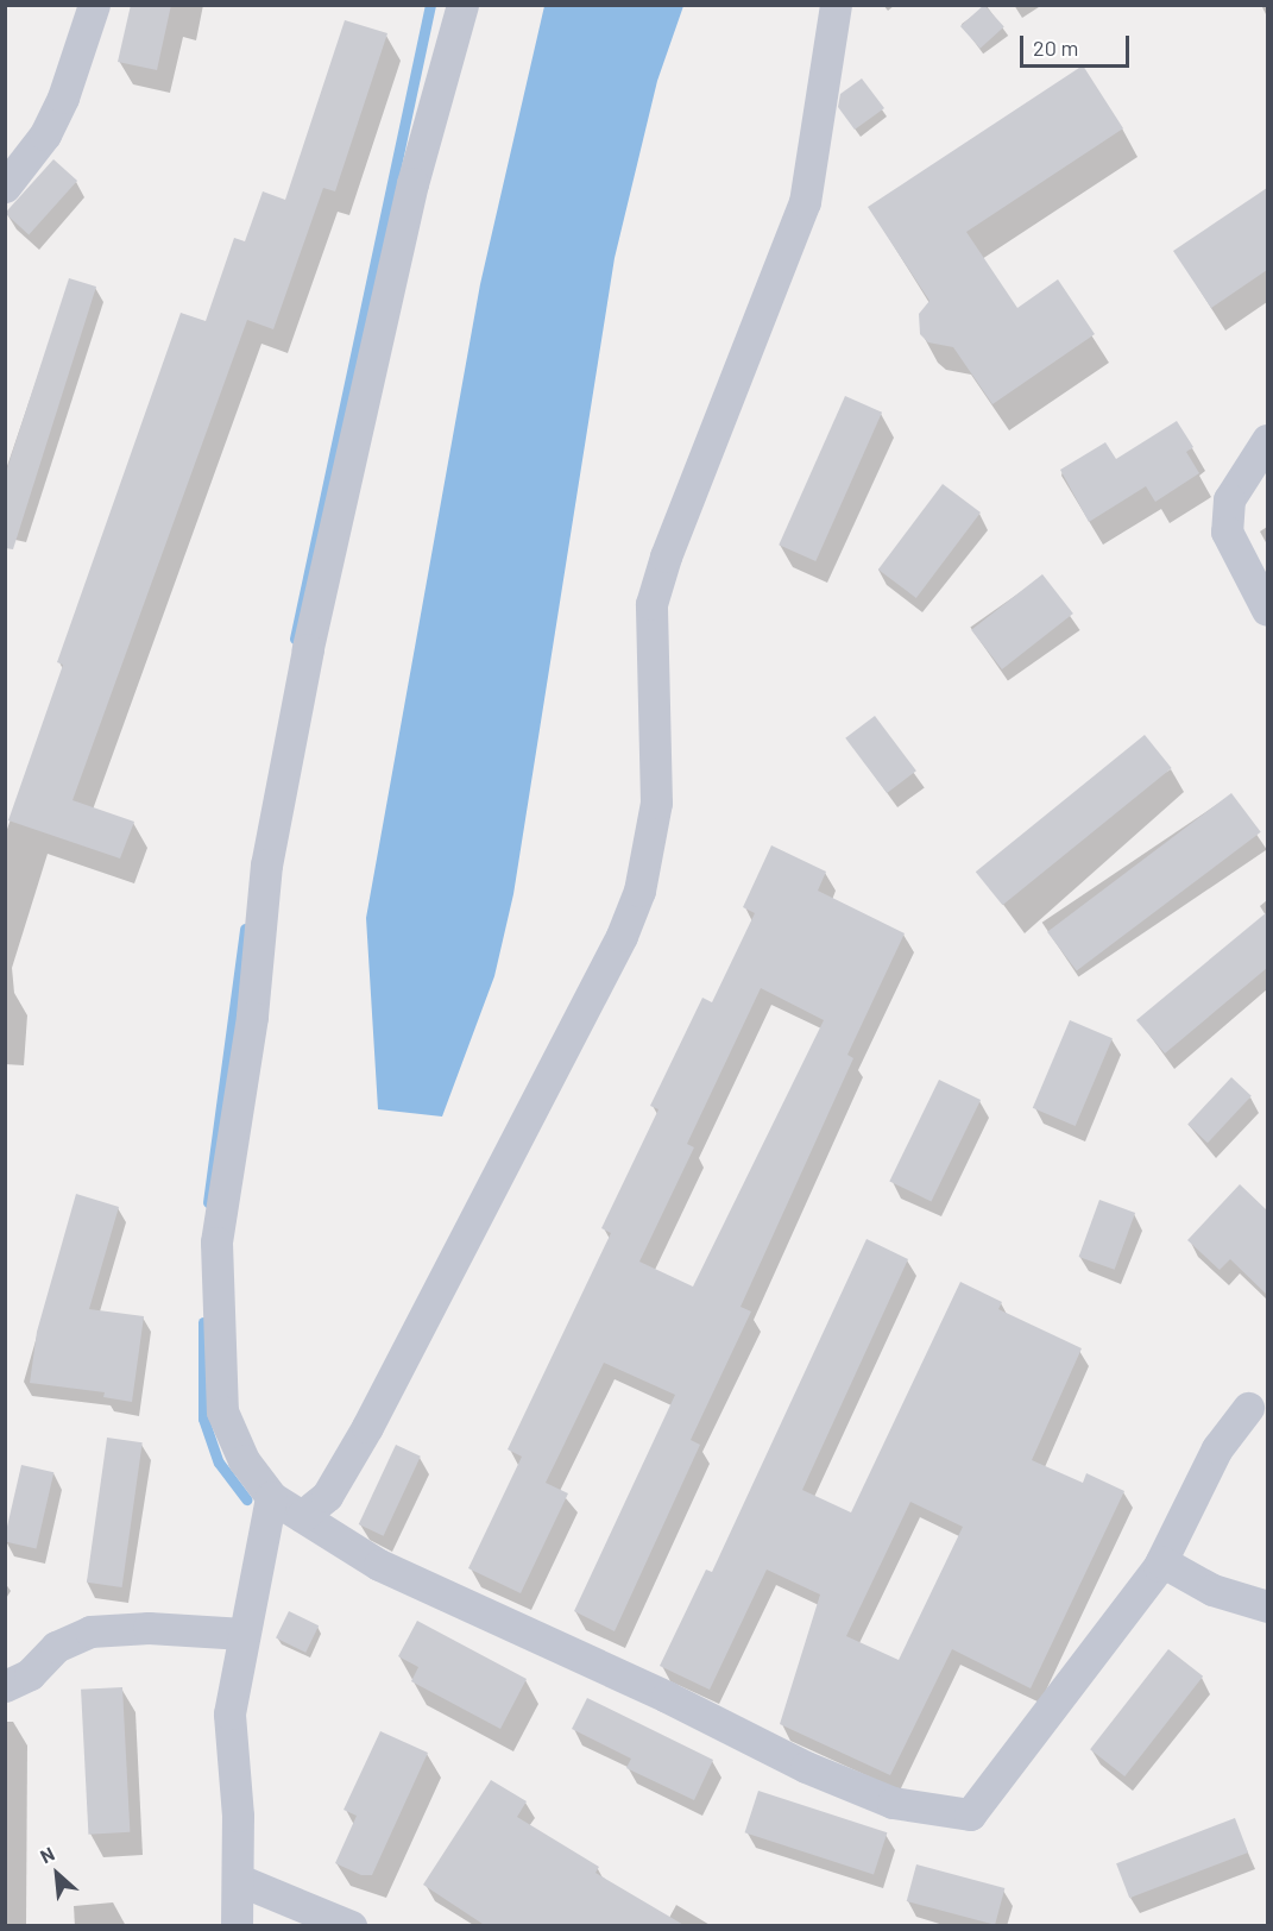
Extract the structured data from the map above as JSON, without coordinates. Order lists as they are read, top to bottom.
{
  "scale_bar": "20 m",
  "north": "top left"
}
